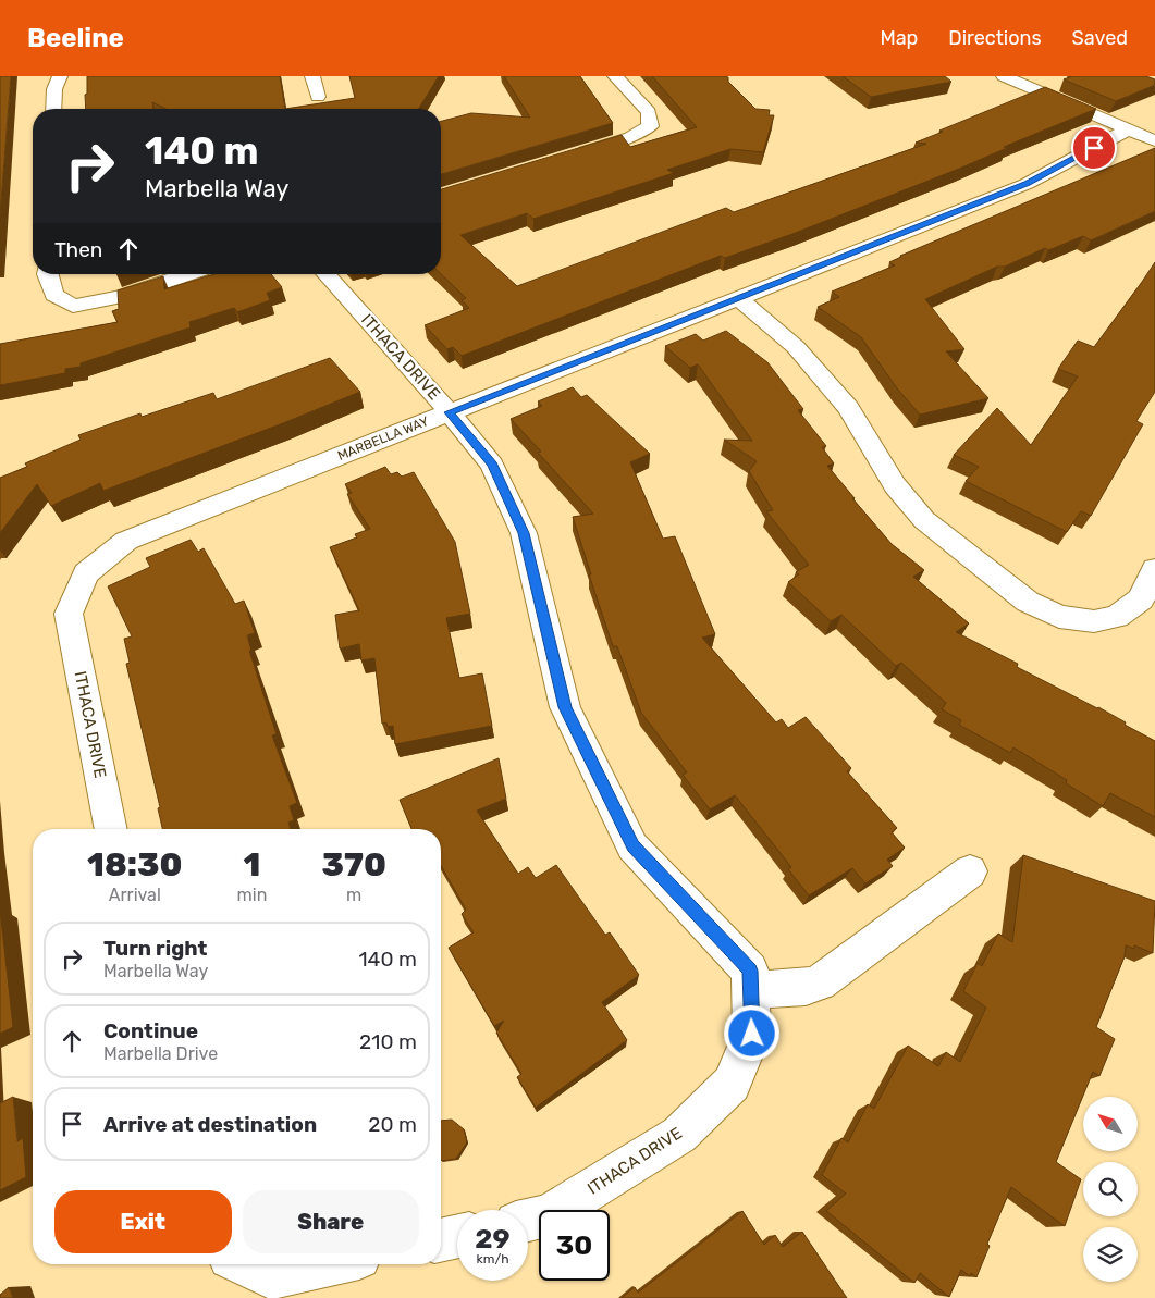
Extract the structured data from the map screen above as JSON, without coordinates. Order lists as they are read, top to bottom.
{
  "streets": {
    "street": ["ITHACA DRIVE", "MARBELLA WAY"]
  },
  "crossings": [
    ["ITHACA DRIVE", "MARBELLA WAY"]
  ],
  "north": "top left",
  "page": {
    "header": "Beeline",
    "nav": ["Map", "Directions", "Saved"],
    "turn": ["140 m", "Marbella Way"],
    "then": "Then",
    "eta": [
      "18:30",
      "Arrival",
      "1",
      "min",
      "370",
      "m"
    ],
    "list": [
      {
        "name": "Turn right",
        "note": "Marbella Way",
        "value": "140 m"
      },
      {
        "name": "Continue",
        "note": "Marbella Drive",
        "value": "210 m"
      },
      {
        "name": "Arrive at destination",
        "value": "20 m"
      }
    ],
    "buttons": ["Exit", "Share"],
    "speed": "29 km/h",
    "limit": "30"
  }
}
